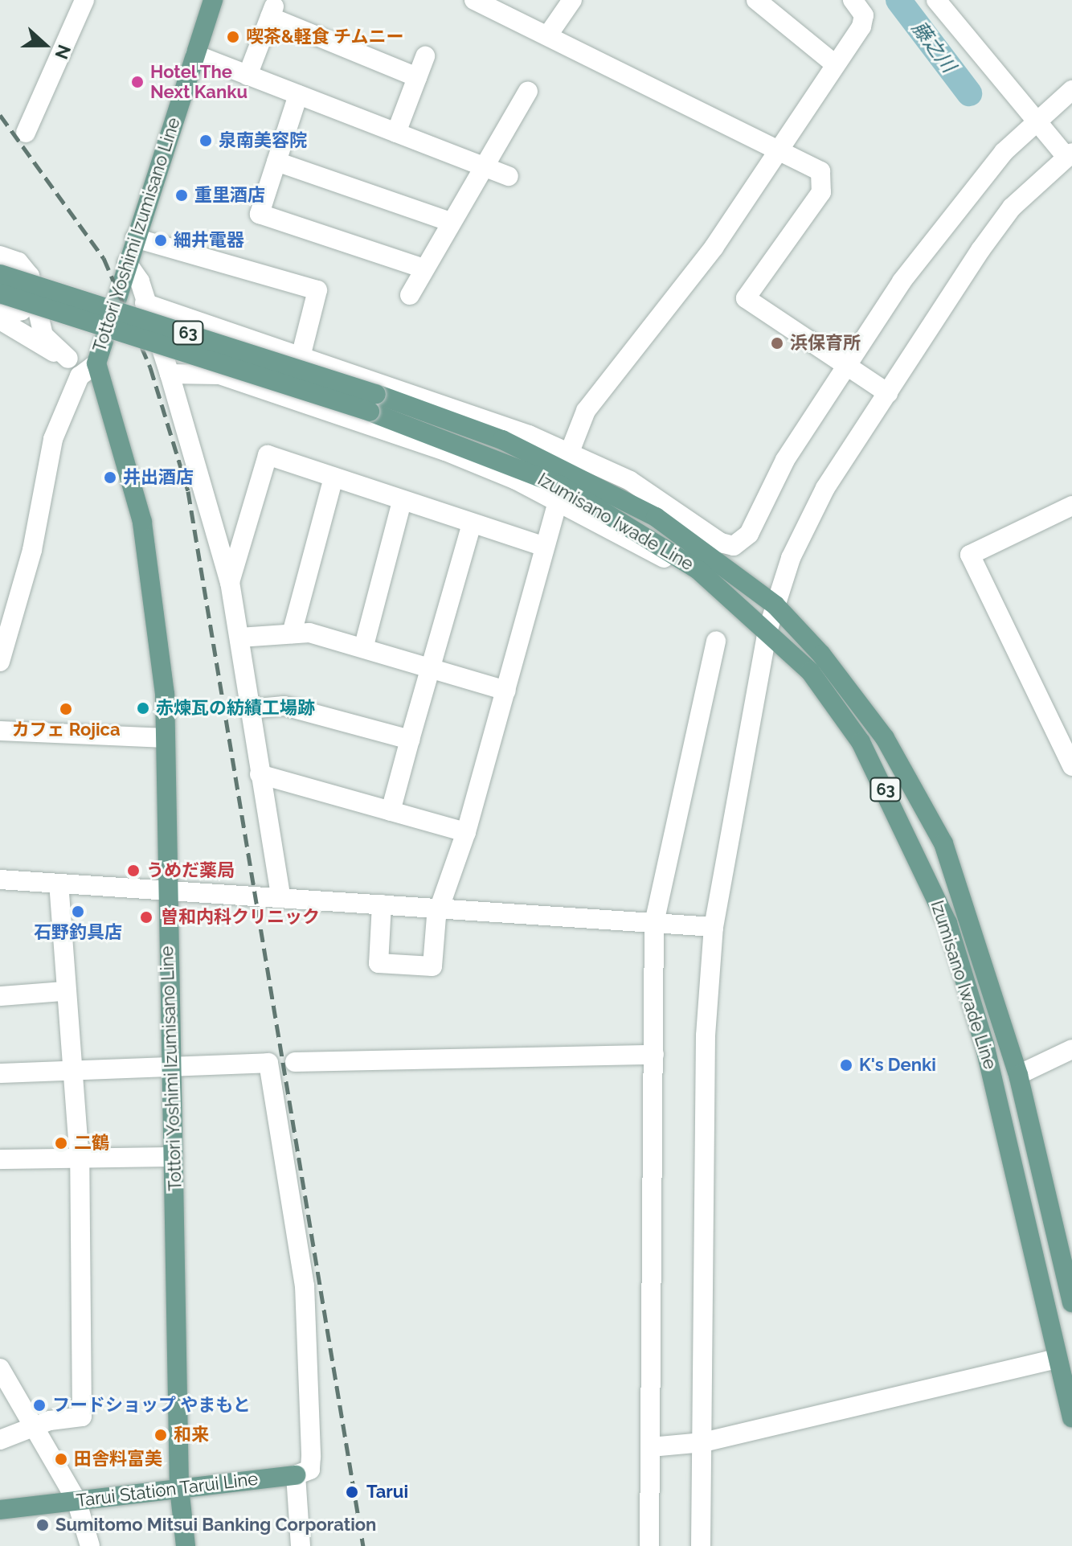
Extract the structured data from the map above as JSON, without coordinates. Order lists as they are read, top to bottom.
{
  "streets": {
    "main road": [
      "Tottori Yoshimi Izumisano Line",
      "63",
      "Izumisano Iwade Line",
      "Tarui Station Tarui Line"
    ]
  },
  "crossings": [
    ["Tottori Yoshimi Izumisano Line", "Tarui Station Tarui Line"]
  ],
  "water": ["藤之川"],
  "places": [
    "喫茶&軽食 チムニー",
    "Hotel The Next Kanku",
    "泉南美容院",
    "重里酒店",
    "細井電器",
    "浜保育所",
    "井出酒店",
    "赤煉瓦の紡績工場跡",
    "カフェ Rojica",
    "うめだ薬局",
    "石野釣具店",
    "曽和内科クリニック",
    "K's Denki",
    "二鶴",
    "フードショップ やまもと",
    "和来",
    "田舎料富美",
    "Tarui",
    "Sumitomo Mitsui Banking Corporation"
  ],
  "north": "right"
}
